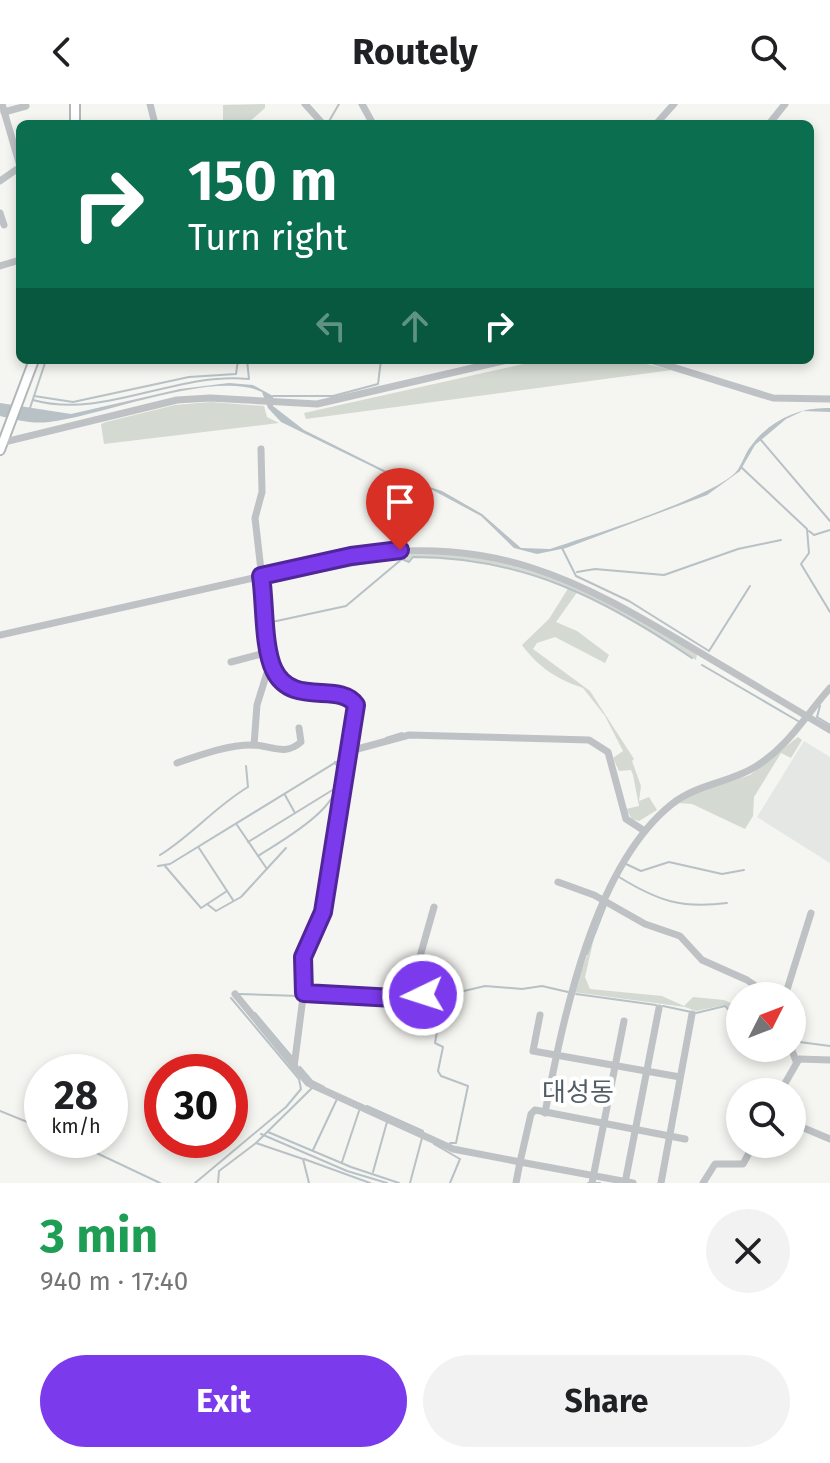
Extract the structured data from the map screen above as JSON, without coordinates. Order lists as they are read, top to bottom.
{
  "districts": ["대성동"],
  "north": "top right",
  "page": {
    "header": "Routely",
    "turn": ["150 m", "Turn right"],
    "speed": "28 km/h",
    "limit": "30",
    "heading": ["3 min", "940 m · 17:40"],
    "buttons": ["Exit", "Share"]
  }
}
